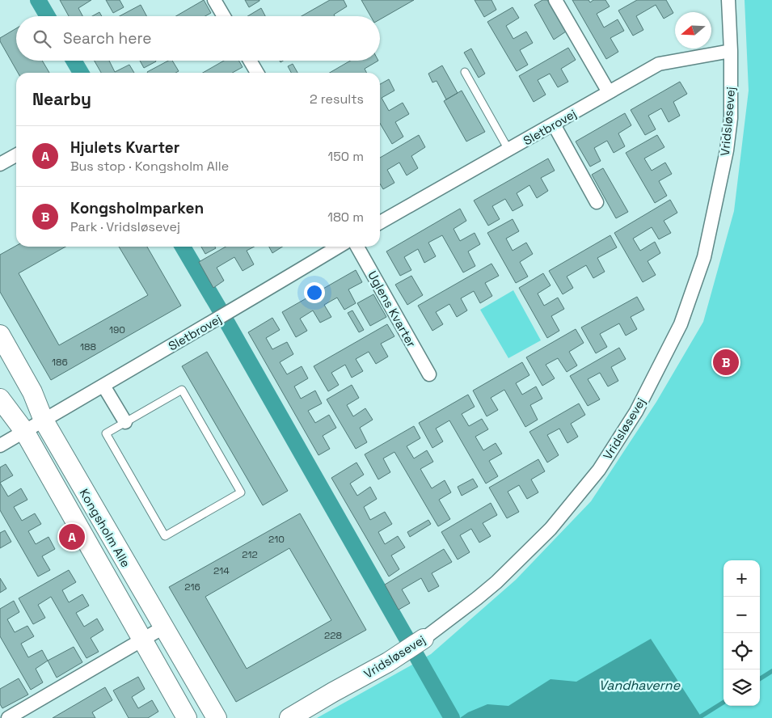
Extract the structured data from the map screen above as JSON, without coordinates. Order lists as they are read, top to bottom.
{
  "streets": {
    "street": [
      "Vridsløsevej",
      "Sletbrovej",
      "Uglens Kvarter",
      "Kongsholm Alle"
    ]
  },
  "crossings": [
    ["Vridsløsevej", "Sletbrovej"],
    ["Sletbrovej", "Kongsholm Alle"]
  ],
  "water": ["Vandhaverne"],
  "house_numbers": [
    "190",
    "188",
    "186",
    "210",
    "212",
    "214",
    "216",
    "228"
  ],
  "north": "left",
  "page": {
    "search": "Search here",
    "heading": ["Nearby", "2 results"],
    "list": [
      {
        "mark": "A",
        "name": "Hjulets Kvarter",
        "note": "Bus stop · Kongsholm Alle",
        "value": "150 m"
      },
      {
        "mark": "B",
        "name": "Kongsholmparken",
        "note": "Park · Vridsløsevej",
        "value": "180 m"
      }
    ],
    "pins": ["B", "A"],
    "map_buttons": ["+", "−"]
  }
}
